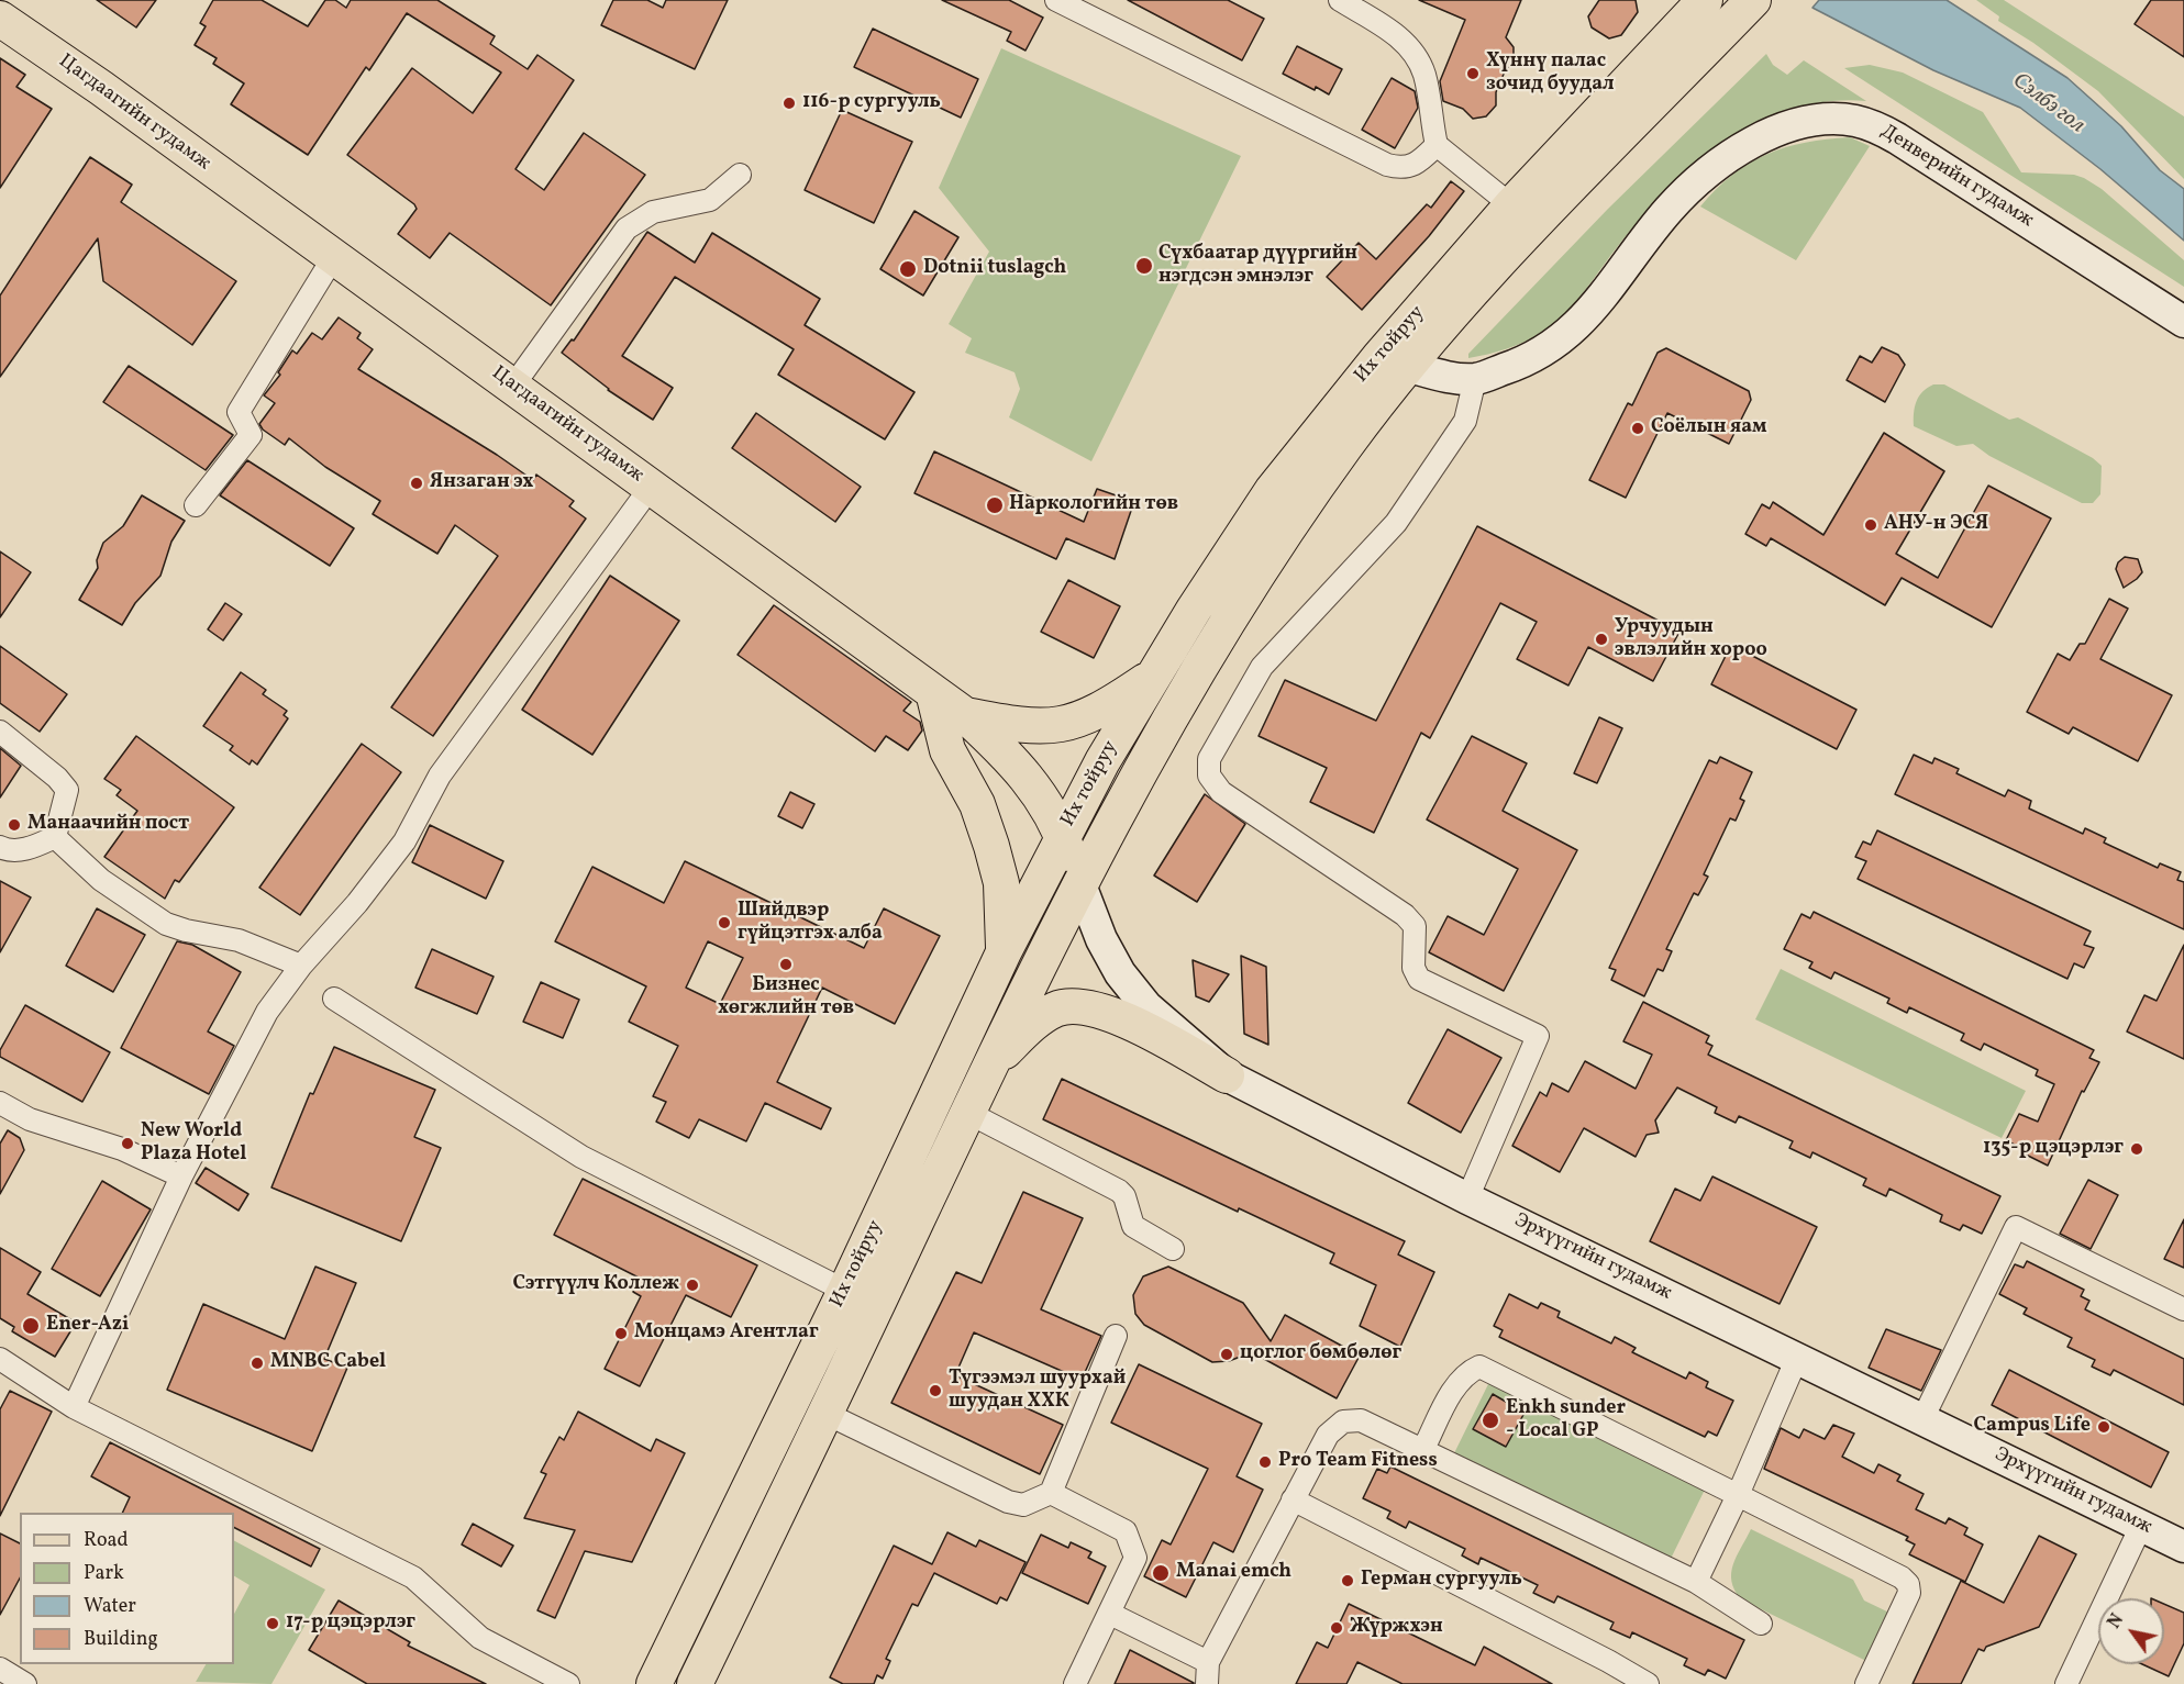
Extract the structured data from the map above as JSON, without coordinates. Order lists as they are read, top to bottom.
{
  "streets": {
    "main road": [
      "Цагдаагийн гудамж",
      "Денверийн гудамж",
      "Их тойруу",
      "Эрхүүгийн гудамж"
    ]
  },
  "crossings": [
    ["Цагдаагийн гудамж", "Их тойруу"],
    ["Цагдаагийн гудамж", "Эрхүүгийн гудамж"],
    ["Денверийн гудамж", "Их тойруу"],
    ["Их тойруу", "Эрхүүгийн гудамж"]
  ],
  "water": ["Сэлбэ гол"],
  "places": [
    "Хүннү палас зочид буудал",
    "116-р сургууль",
    "Сүхбаатар дүүргийн нэгдсэн эмнэлэг",
    "Dotnii tuslagch",
    "Соёлын яам",
    "Янзаган эх",
    "Наркологийн төв",
    "АНУ-н ЭСЯ",
    "Урчуудын эвлэлийн хороо",
    "Манаачийн пост",
    "Шийдвэр гүйцэтгэх алба",
    "Бизнес хөгжлийн төв",
    "New World Plaza Hotel",
    "135-р цэцэрлэг",
    "Сэтгүүлч Коллеж",
    "Ener-Azi",
    "Монцамэ Агентлаг",
    "цоглог бөмбөлөг",
    "MNBC Cabel",
    "Түгээмэл шуурхай шуудан ХХК",
    "Enkh sunder - Local GP",
    "Campus Life",
    "Pro Team Fitness",
    "Manai emch",
    "Герман сургууль",
    "17-р цэцэрлэг",
    "Жүржхэн"
  ],
  "legend": [
    "Road",
    "Park",
    "Water",
    "Building"
  ],
  "north": "top left"
}
